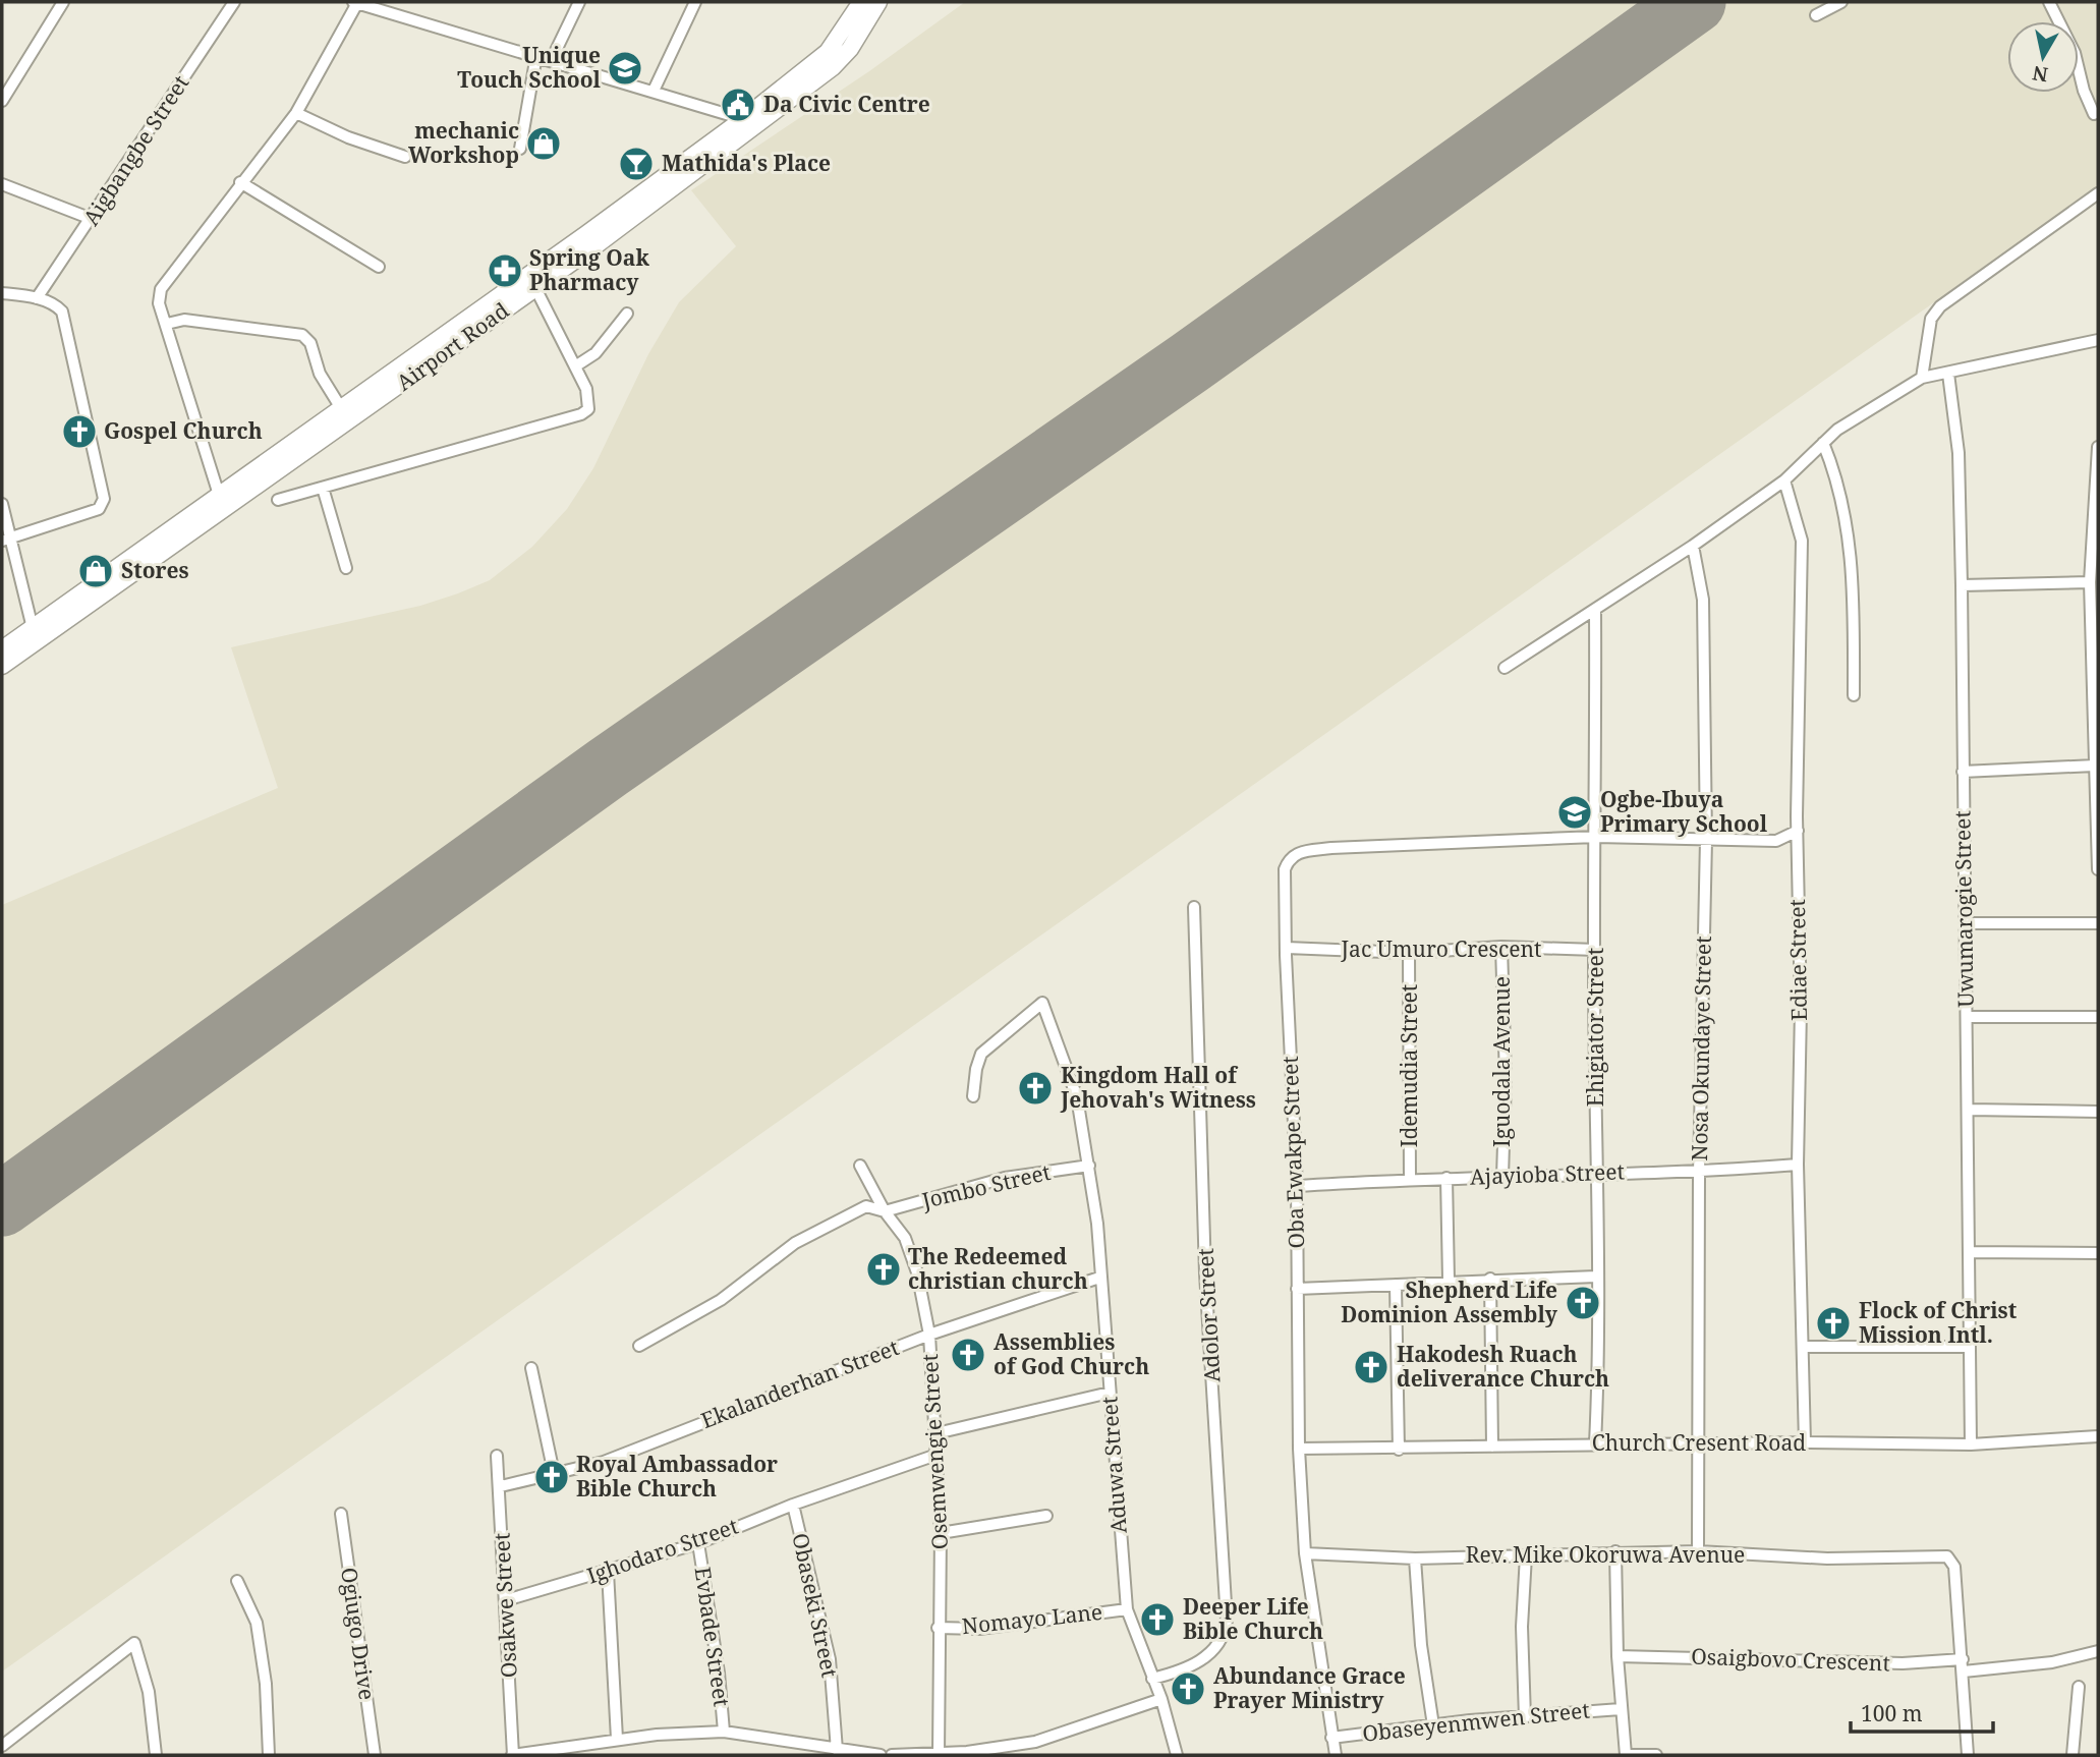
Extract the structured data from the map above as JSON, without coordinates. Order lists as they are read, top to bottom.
{
  "streets": {
    "main road": ["Airport Road"],
    "street": [
      "Aigbangbe Street",
      "Uwumarogie Street",
      "Jac Umuro Crescent",
      "Ediae Street",
      "Ehigiator Street",
      "Nosa Okundaye Street",
      "Iguodala Avenue",
      "Idemudia Street",
      "Oba Ewakpe Street",
      "Ajayioba Street",
      "Jombo Street",
      "Adolor Street",
      "Ekalanderhan Street",
      "Church Cresent Road",
      "Osemwengie Street",
      "Aduwa Street",
      "Ighodaro Street",
      "Rev. Mike Okoruwa Avenue",
      "Osakwe Street",
      "Obaseki Street",
      "Nomayo Lane",
      "Ogiugo Drive",
      "Evbade Street",
      "Osaigbovo Crescent",
      "Obaseyenmwen Street"
    ]
  },
  "crossings": [
    ["Uwumarogie Street", "Church Cresent Road"],
    ["Jac Umuro Crescent", "Ehigiator Street"],
    ["Jac Umuro Crescent", "Iguodala Avenue"],
    ["Jac Umuro Crescent", "Idemudia Street"],
    ["Jac Umuro Crescent", "Oba Ewakpe Street"],
    ["Ediae Street", "Ajayioba Street"],
    ["Ediae Street", "Church Cresent Road"],
    ["Ehigiator Street", "Oba Ewakpe Street"],
    ["Ehigiator Street", "Ajayioba Street"],
    ["Ehigiator Street", "Church Cresent Road"],
    ["Nosa Okundaye Street", "Ajayioba Street"],
    ["Nosa Okundaye Street", "Church Cresent Road"],
    ["Nosa Okundaye Street", "Rev. Mike Okoruwa Avenue"],
    ["Iguodala Avenue", "Ajayioba Street"],
    ["Idemudia Street", "Ajayioba Street"],
    ["Oba Ewakpe Street", "Ajayioba Street"],
    ["Oba Ewakpe Street", "Church Cresent Road"],
    ["Oba Ewakpe Street", "Rev. Mike Okoruwa Avenue"],
    ["Oba Ewakpe Street", "Obaseyenmwen Street"],
    ["Jombo Street", "Osemwengie Street"],
    ["Jombo Street", "Aduwa Street"],
    ["Adolor Street", "Aduwa Street"],
    ["Ekalanderhan Street", "Osemwengie Street"],
    ["Ekalanderhan Street", "Aduwa Street"],
    ["Ekalanderhan Street", "Osakwe Street"],
    ["Osemwengie Street", "Ighodaro Street"],
    ["Osemwengie Street", "Nomayo Lane"],
    ["Aduwa Street", "Nomayo Lane"],
    ["Ighodaro Street", "Osakwe Street"],
    ["Ighodaro Street", "Obaseki Street"],
    ["Ighodaro Street", "Evbade Street"],
    ["Rev. Mike Okoruwa Avenue", "Osaigbovo Crescent"]
  ],
  "places": {
    "school or university": ["Unique Touch School", "Ogbe-Ibuya Primary School"],
    "public building": ["Da Civic Centre"],
    "shop": ["mechanic Workshop", "Stores"],
    "bar": ["Mathida's Place"],
    "pharmacy": ["Spring Oak Pharmacy"],
    "church": [
      "Gospel Church",
      "Kingdom Hall of Jehovah's Witness",
      "The Redeemed christian church",
      "Shepherd Life Dominion Assembly",
      "Flock of Christ Mission Intl.",
      "Assemblies of God Church",
      "Hakodesh Ruach deliverance Church",
      "Royal Ambassador Bible Church",
      "Deeper Life Bible Church",
      "Abundance Grace Prayer Ministry"
    ]
  },
  "scale_bar": "100 m",
  "north": "bottom"
}
